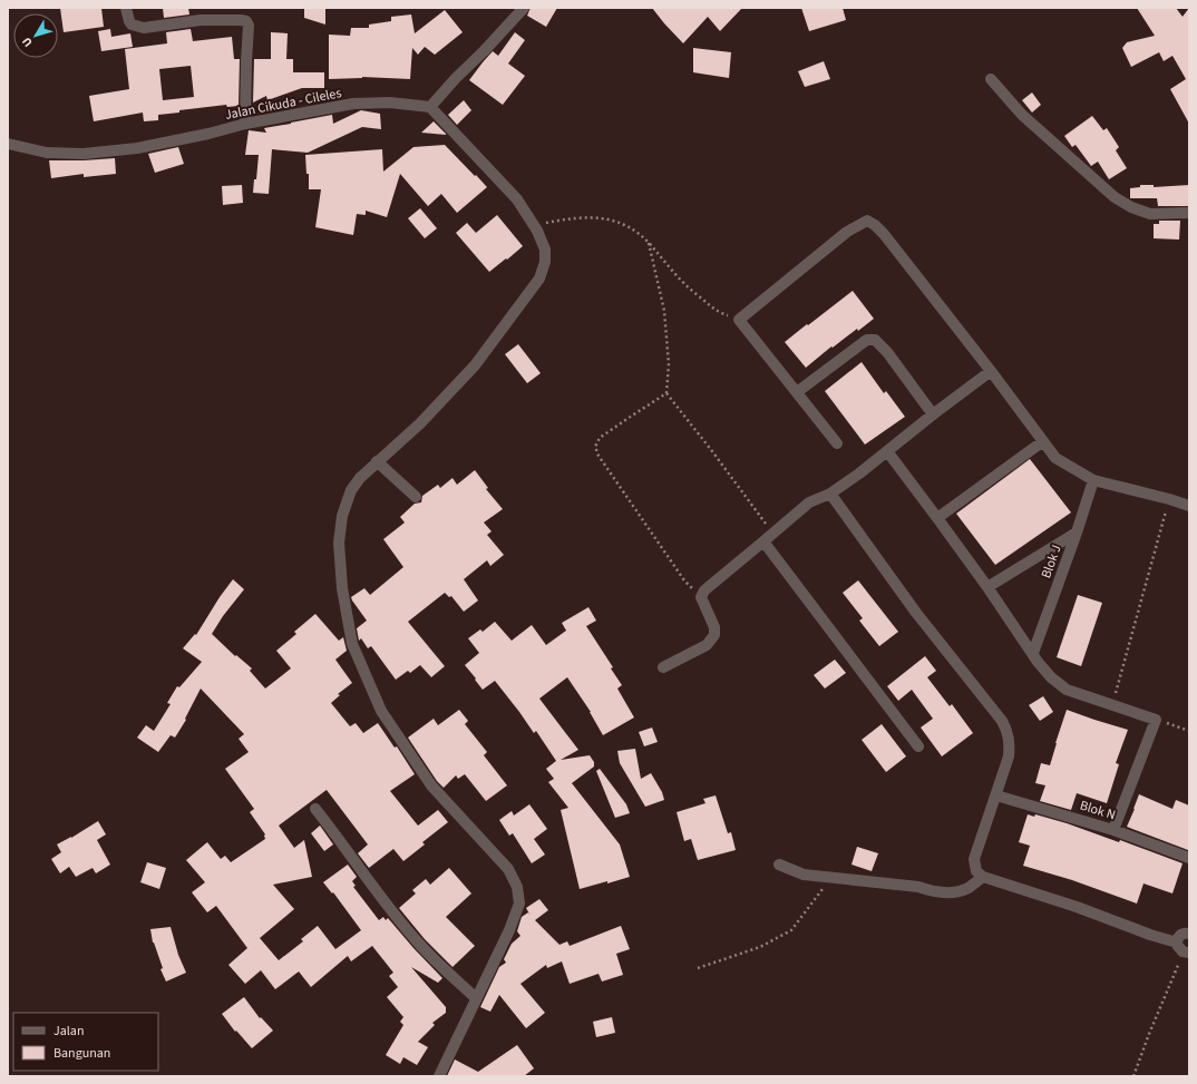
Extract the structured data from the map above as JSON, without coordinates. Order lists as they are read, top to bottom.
{
  "streets": {
    "street": ["Jalan Cikuda - Cileles", "Blok J", "Blok N"]
  },
  "legend": ["Jalan", "Bangunan"],
  "north": "bottom left"
}
